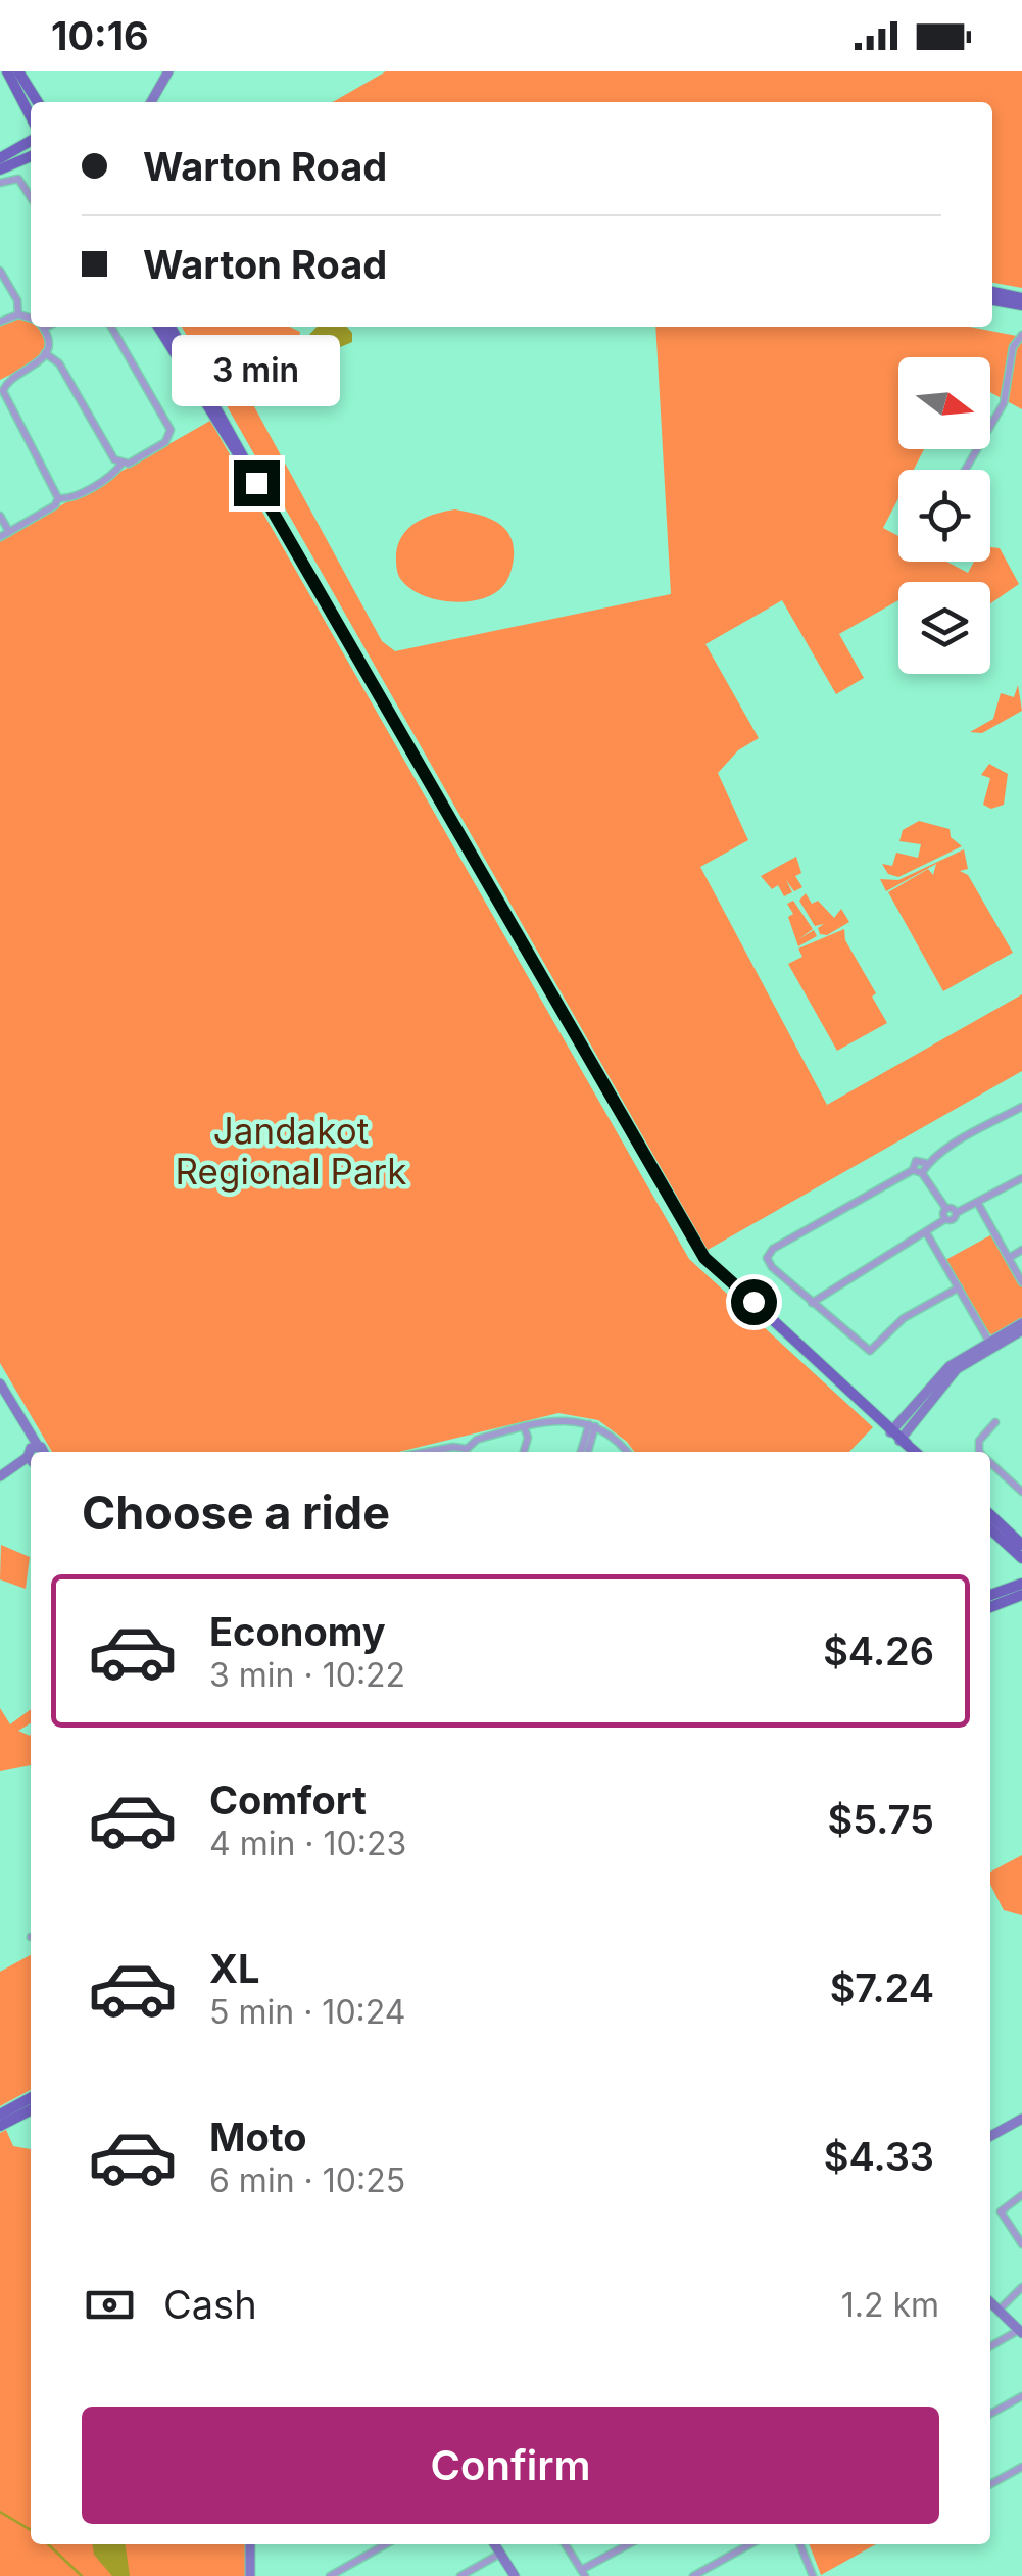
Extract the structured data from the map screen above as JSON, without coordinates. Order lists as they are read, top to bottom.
{
  "parks": ["Jandakot Regional Park"],
  "north": "right",
  "page": {
    "status": "10:16",
    "banner": ["Warton Road", "Warton Road"],
    "bubble": "3 min",
    "heading": "Choose a ride",
    "list": [
      {
        "name": "Economy",
        "note": "3 min · 10:22",
        "value": "$4.26"
      },
      {
        "name": "Comfort",
        "note": "4 min · 10:23",
        "value": "$5.75"
      },
      {
        "name": "XL",
        "note": "5 min · 10:24",
        "value": "$7.24"
      },
      {
        "name": "Moto",
        "note": "6 min · 10:25",
        "value": "$4.33"
      }
    ],
    "pay": ["Cash", "1.2 km"],
    "buttons": "Confirm"
  }
}
